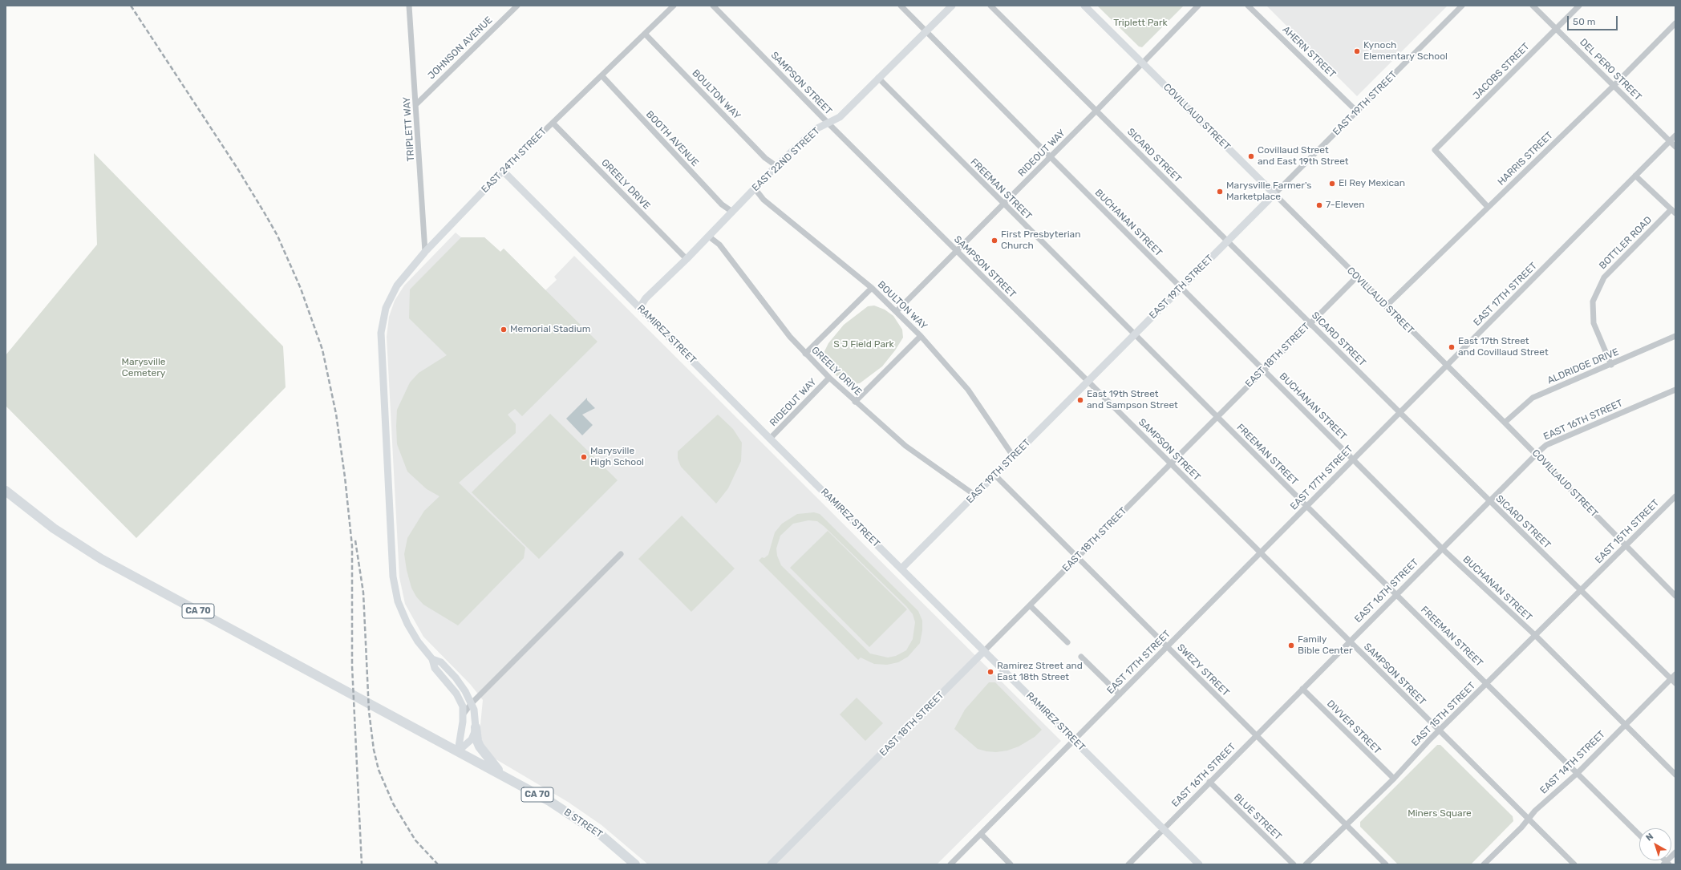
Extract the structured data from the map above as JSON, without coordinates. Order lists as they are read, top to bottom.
{
  "streets": {
    "highway": ["CA 70", "B STREET"],
    "street": [
      "JOHNSON AVENUE",
      "AHERN STREET",
      "DEL PERO STREET",
      "JACOBS STREET",
      "SAMPSON STREET",
      "BOULTON WAY",
      "EAST 19TH STREET",
      "COVILLAUD STREET",
      "TRIPLETT WAY",
      "BOOTH AVENUE",
      "RIDEOUT WAY",
      "SICARD STREET",
      "HARRIS STREET",
      "EAST 22ND STREET",
      "EAST 24TH STREET",
      "GREELY DRIVE",
      "FREEMAN STREET",
      "BUCHANAN STREET",
      "BOTTLER ROAD",
      "EAST 17TH STREET",
      "RAMIREZ STREET",
      "EAST 18TH STREET",
      "ALDRIDGE DRIVE",
      "EAST 16TH STREET",
      "EAST 15TH STREET",
      "SWEZY STREET",
      "DIVVER STREET",
      "EAST 14TH STREET",
      "BLUE STREET"
    ]
  },
  "crossings": [
    ["JOHNSON AVENUE", "TRIPLETT WAY"],
    ["AHERN STREET", "EAST 19TH STREET"],
    ["DEL PERO STREET", "JACOBS STREET"],
    ["DEL PERO STREET", "HARRIS STREET"],
    ["DEL PERO STREET", "EAST 17TH STREET"],
    ["JACOBS STREET", "HARRIS STREET"],
    ["SAMPSON STREET", "EAST 19TH STREET"],
    ["SAMPSON STREET", "RIDEOUT WAY"],
    ["SAMPSON STREET", "EAST 22ND STREET"],
    ["SAMPSON STREET", "EAST 17TH STREET"],
    ["SAMPSON STREET", "EAST 18TH STREET"],
    ["SAMPSON STREET", "EAST 16TH STREET"],
    ["SAMPSON STREET", "EAST 15TH STREET"],
    ["SAMPSON STREET", "EAST 14TH STREET"],
    ["BOULTON WAY", "EAST 19TH STREET"],
    ["BOULTON WAY", "RIDEOUT WAY"],
    ["BOULTON WAY", "EAST 22ND STREET"],
    ["BOULTON WAY", "EAST 24TH STREET"],
    ["EAST 19TH STREET", "COVILLAUD STREET"],
    ["EAST 19TH STREET", "SICARD STREET"],
    ["EAST 19TH STREET", "GREELY DRIVE"],
    ["EAST 19TH STREET", "FREEMAN STREET"],
    ["EAST 19TH STREET", "BUCHANAN STREET"],
    ["EAST 19TH STREET", "RAMIREZ STREET"],
    ["EAST 19TH STREET", "SWEZY STREET"],
    ["COVILLAUD STREET", "RIDEOUT WAY"],
    ["COVILLAUD STREET", "HARRIS STREET"],
    ["COVILLAUD STREET", "EAST 17TH STREET"],
    ["COVILLAUD STREET", "EAST 18TH STREET"],
    ["COVILLAUD STREET", "ALDRIDGE DRIVE"],
    ["COVILLAUD STREET", "EAST 16TH STREET"],
    ["COVILLAUD STREET", "EAST 15TH STREET"],
    ["TRIPLETT WAY", "EAST 24TH STREET"],
    ["BOOTH AVENUE", "EAST 22ND STREET"],
    ["BOOTH AVENUE", "EAST 24TH STREET"],
    ["RIDEOUT WAY", "SICARD STREET"],
    ["RIDEOUT WAY", "GREELY DRIVE"],
    ["RIDEOUT WAY", "FREEMAN STREET"],
    ["RIDEOUT WAY", "BUCHANAN STREET"],
    ["RIDEOUT WAY", "RAMIREZ STREET"],
    ["SICARD STREET", "EAST 17TH STREET"],
    ["SICARD STREET", "EAST 18TH STREET"],
    ["SICARD STREET", "EAST 16TH STREET"],
    ["SICARD STREET", "EAST 15TH STREET"],
    ["SICARD STREET", "EAST 14TH STREET"],
    ["EAST 22ND STREET", "GREELY DRIVE"],
    ["EAST 22ND STREET", "FREEMAN STREET"],
    ["EAST 22ND STREET", "BUCHANAN STREET"],
    ["EAST 22ND STREET", "RAMIREZ STREET"],
    ["EAST 24TH STREET", "GREELY DRIVE"],
    ["EAST 24TH STREET", "RAMIREZ STREET"],
    ["FREEMAN STREET", "EAST 17TH STREET"],
    ["FREEMAN STREET", "EAST 18TH STREET"],
    ["FREEMAN STREET", "EAST 16TH STREET"],
    ["FREEMAN STREET", "EAST 15TH STREET"],
    ["FREEMAN STREET", "EAST 14TH STREET"],
    ["BUCHANAN STREET", "EAST 17TH STREET"],
    ["BUCHANAN STREET", "EAST 18TH STREET"],
    ["BUCHANAN STREET", "EAST 16TH STREET"],
    ["BUCHANAN STREET", "EAST 15TH STREET"],
    ["BUCHANAN STREET", "EAST 14TH STREET"],
    ["BOTTLER ROAD", "ALDRIDGE DRIVE"],
    ["EAST 17TH STREET", "RAMIREZ STREET"],
    ["EAST 17TH STREET", "SWEZY STREET"],
    ["RAMIREZ STREET", "EAST 18TH STREET"],
    ["RAMIREZ STREET", "EAST 16TH STREET"],
    ["EAST 18TH STREET", "SWEZY STREET"],
    ["EAST 16TH STREET", "SWEZY STREET"],
    ["EAST 16TH STREET", "DIVVER STREET"],
    ["EAST 16TH STREET", "BLUE STREET"],
    ["EAST 15TH STREET", "SWEZY STREET"],
    ["EAST 15TH STREET", "DIVVER STREET"],
    ["CA 70", "B STREET"]
  ],
  "parks": [
    "Triplett Park",
    "S J Field Park",
    "Marysville Cemetery",
    "Miners Square"
  ],
  "places": [
    "Kynoch Elementary School",
    "Covillaud Street and East 19th Street",
    "El Rey Mexican",
    "Marysville Farmer's Marketplace",
    "7-Eleven",
    "First Presbyterian Church",
    "Memorial Stadium",
    "East 17th Street and Covillaud Street",
    "East 19th Street and Sampson Street",
    "Marysville High School",
    "Family Bible Center",
    "Ramirez Street and East 18th Street"
  ],
  "scale_bar": "50 m",
  "north": "top left"
}
